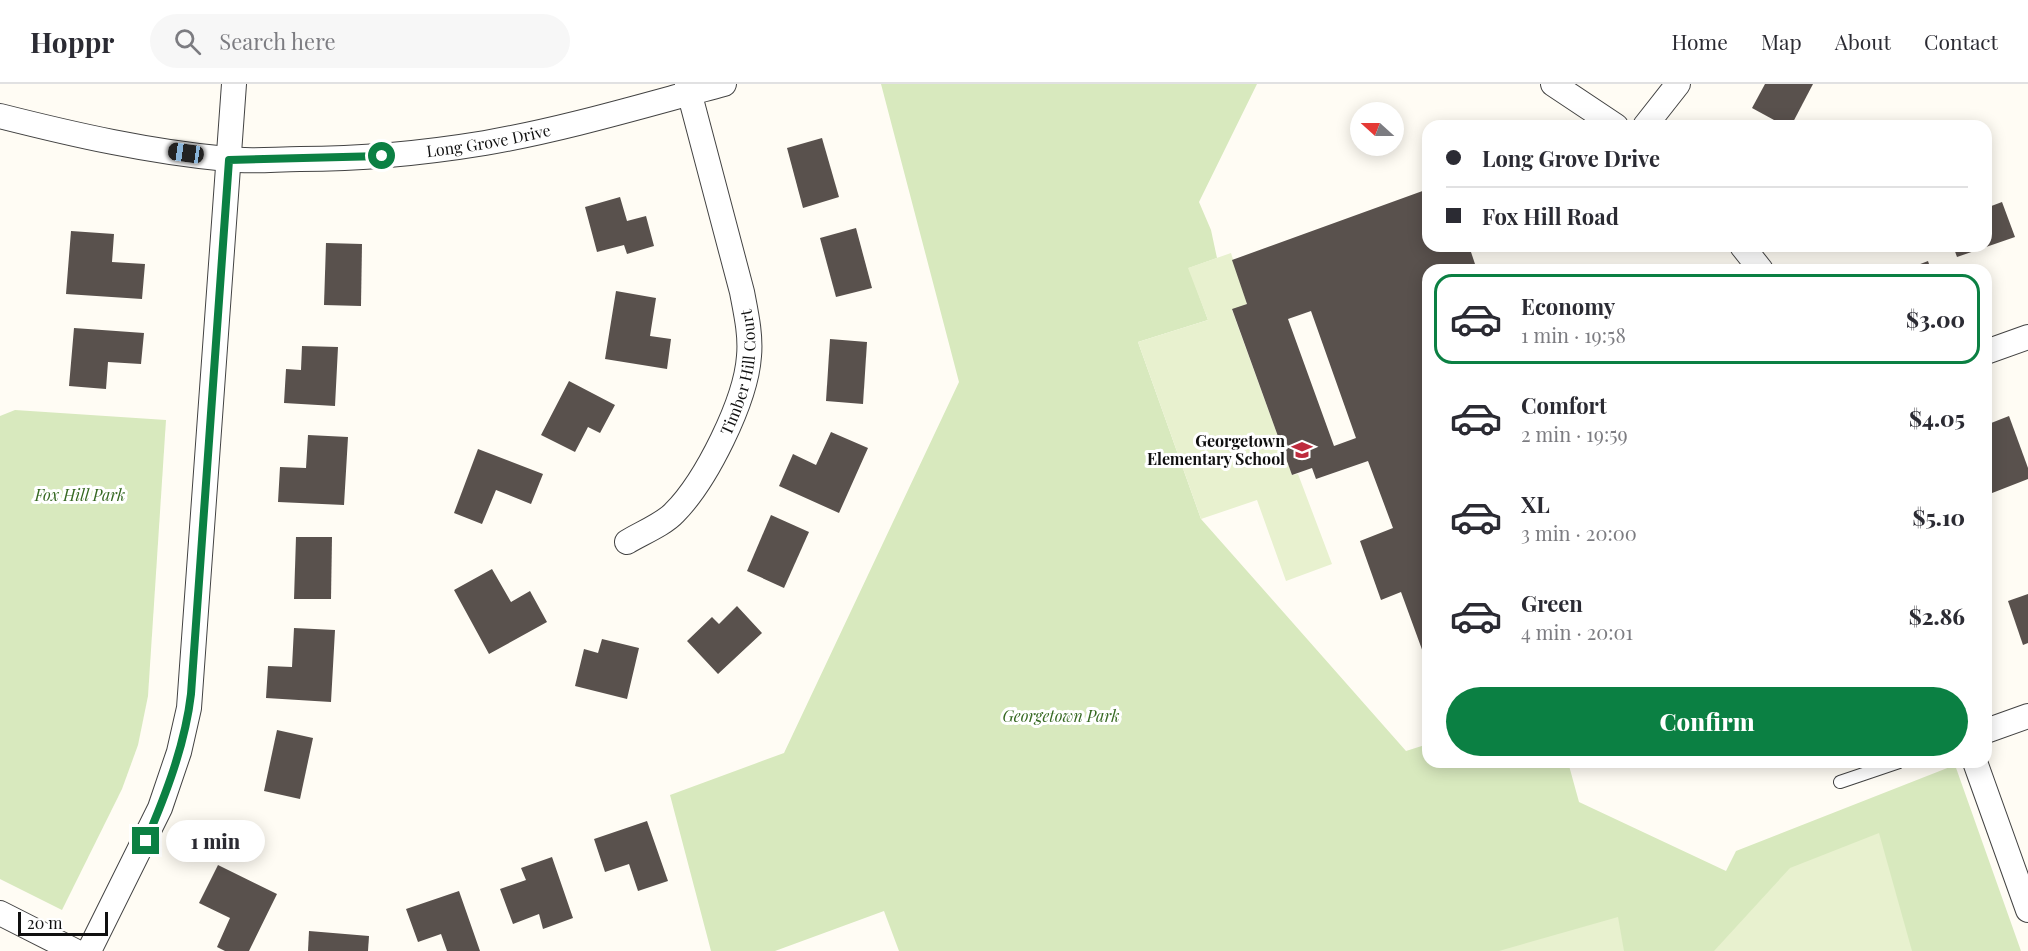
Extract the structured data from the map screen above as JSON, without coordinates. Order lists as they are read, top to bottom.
{
  "streets": {
    "street": ["Long Grove Drive", "Timber Hill Court"]
  },
  "crossings": [
    ["Long Grove Drive", "Timber Hill Court"]
  ],
  "parks": ["Fox Hill Park", "Georgetown Park"],
  "places": {
    "school or university": ["Georgetown Elementary School"]
  },
  "scale_bar": "20 m",
  "north": "left",
  "page": {
    "header": "Hoppr",
    "search": "Search here",
    "nav": [
      "Home",
      "Map",
      "About",
      "Contact"
    ],
    "banner": ["Long Grove Drive", "Fox Hill Road"],
    "list": [
      {
        "name": "Economy",
        "note": "1 min · 19:58",
        "value": "$3.00"
      },
      {
        "name": "Comfort",
        "note": "2 min · 19:59",
        "value": "$4.05"
      },
      {
        "name": "XL",
        "note": "3 min · 20:00",
        "value": "$5.10"
      },
      {
        "name": "Green",
        "note": "4 min · 20:01",
        "value": "$2.86"
      }
    ],
    "buttons": "Confirm",
    "bubble": "1 min",
    "scale": "20 m"
  }
}
